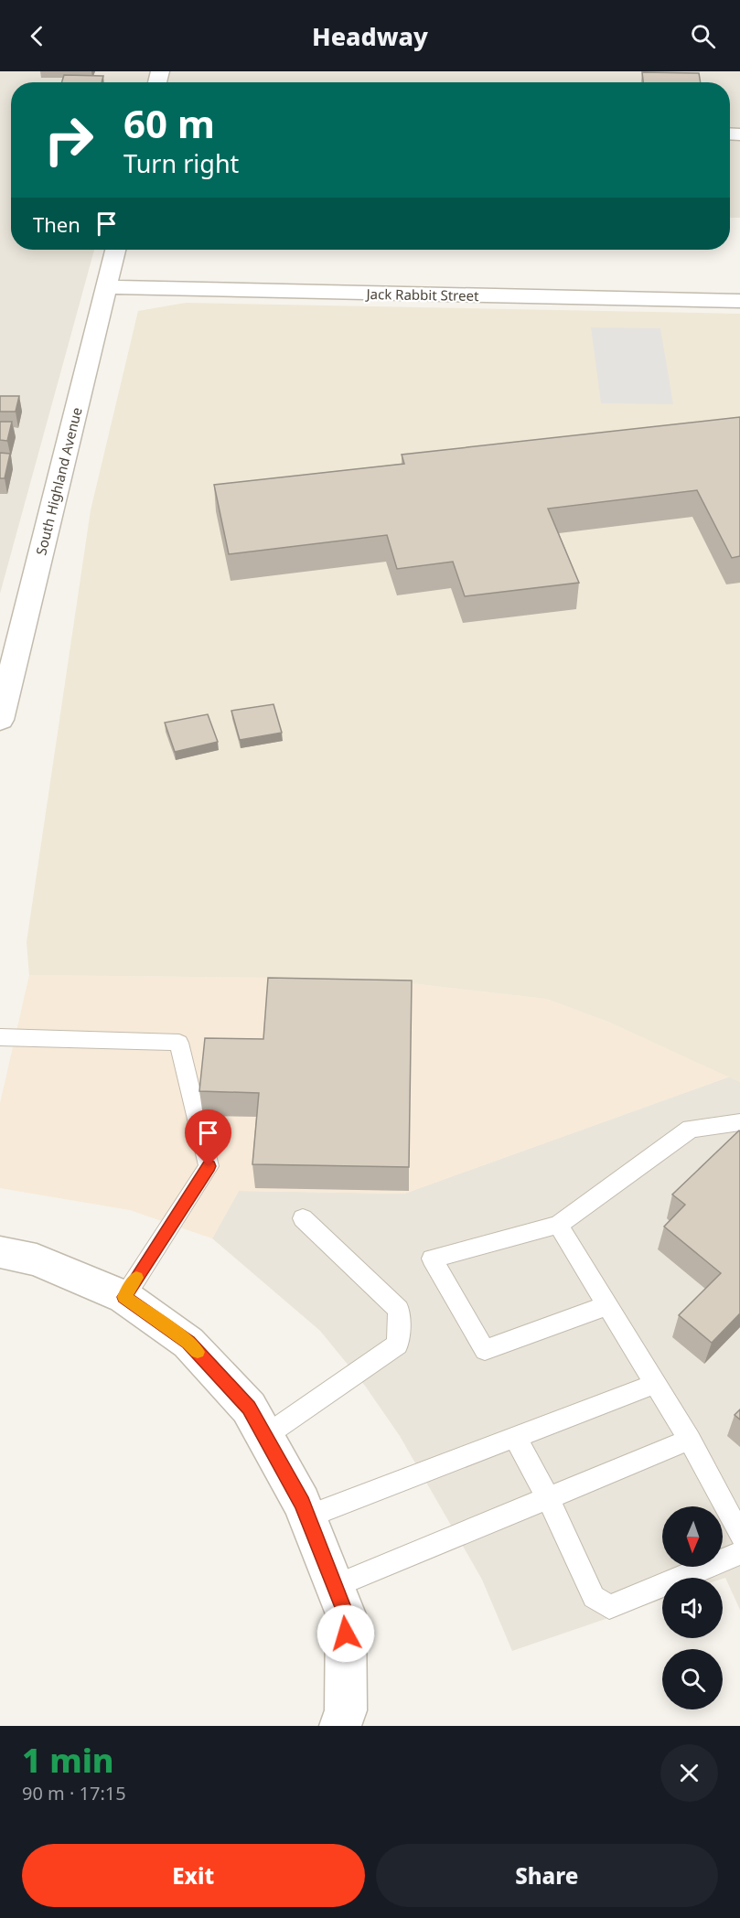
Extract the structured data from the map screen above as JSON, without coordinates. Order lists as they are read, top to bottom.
{
  "streets": {
    "street": ["Jack Rabbit Street", "South Highland Avenue"]
  },
  "crossings": [
    ["Jack Rabbit Street", "South Highland Avenue"]
  ],
  "north": "bottom",
  "page": {
    "header": "Headway",
    "turn": ["60 m", "Turn right"],
    "then": "Then",
    "heading": ["1 min", "90 m · 17:15"],
    "buttons": ["Exit", "Share"]
  }
}
